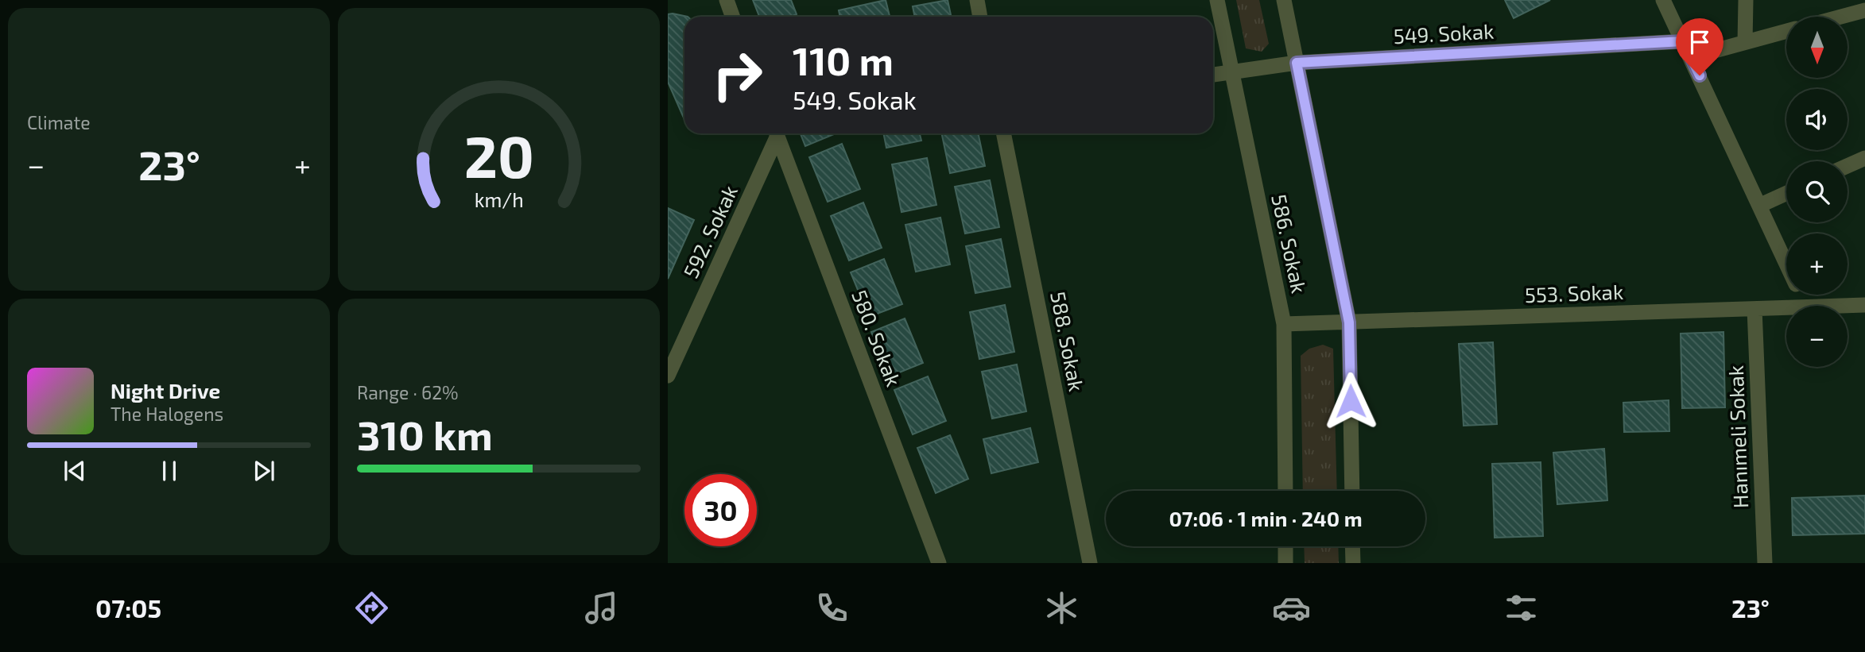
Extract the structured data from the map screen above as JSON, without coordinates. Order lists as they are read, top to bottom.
{
  "streets": {
    "street": [
      "549. Sokak",
      "592. Sokak",
      "586. Sokak",
      "553. Sokak",
      "580. Sokak",
      "588. Sokak",
      "Hanımeli Sokak"
    ]
  },
  "crossings": [
    ["549. Sokak", "586. Sokak"],
    ["586. Sokak", "553. Sokak"],
    ["553. Sokak", "Hanımeli Sokak"]
  ],
  "north": "bottom",
  "page": {
    "tile": [
      "Climate",
      ["Range · 62%", "310 km"]
    ],
    "map_buttons": ["+", "−"],
    "turn": ["110 m", "549. Sokak"],
    "heat": ["−", "23°", "+"],
    "song": ["Night Drive", "The Halogens"],
    "limit": "30",
    "trip": "07:06 · 1 min · 240 m",
    "tabs": ["07:05", "23°"],
    "gauge": ["20", "km/h"]
  }
}
